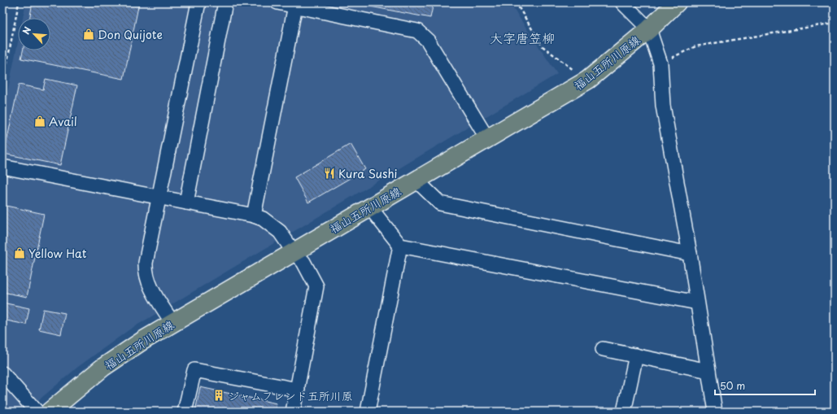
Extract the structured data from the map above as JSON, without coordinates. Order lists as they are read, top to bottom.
{
  "streets": {
    "main road": ["福山五所川原線"]
  },
  "districts": ["大字唐笠柳"],
  "places": {
    "shop": ["Don Quijote", "Avail", "Yellow Hat"],
    "restaurant": ["Kura Sushi"],
    "building": ["ジャムフレンド五所川原"]
  },
  "scale_bar": "50 m",
  "north": "top left"
}
